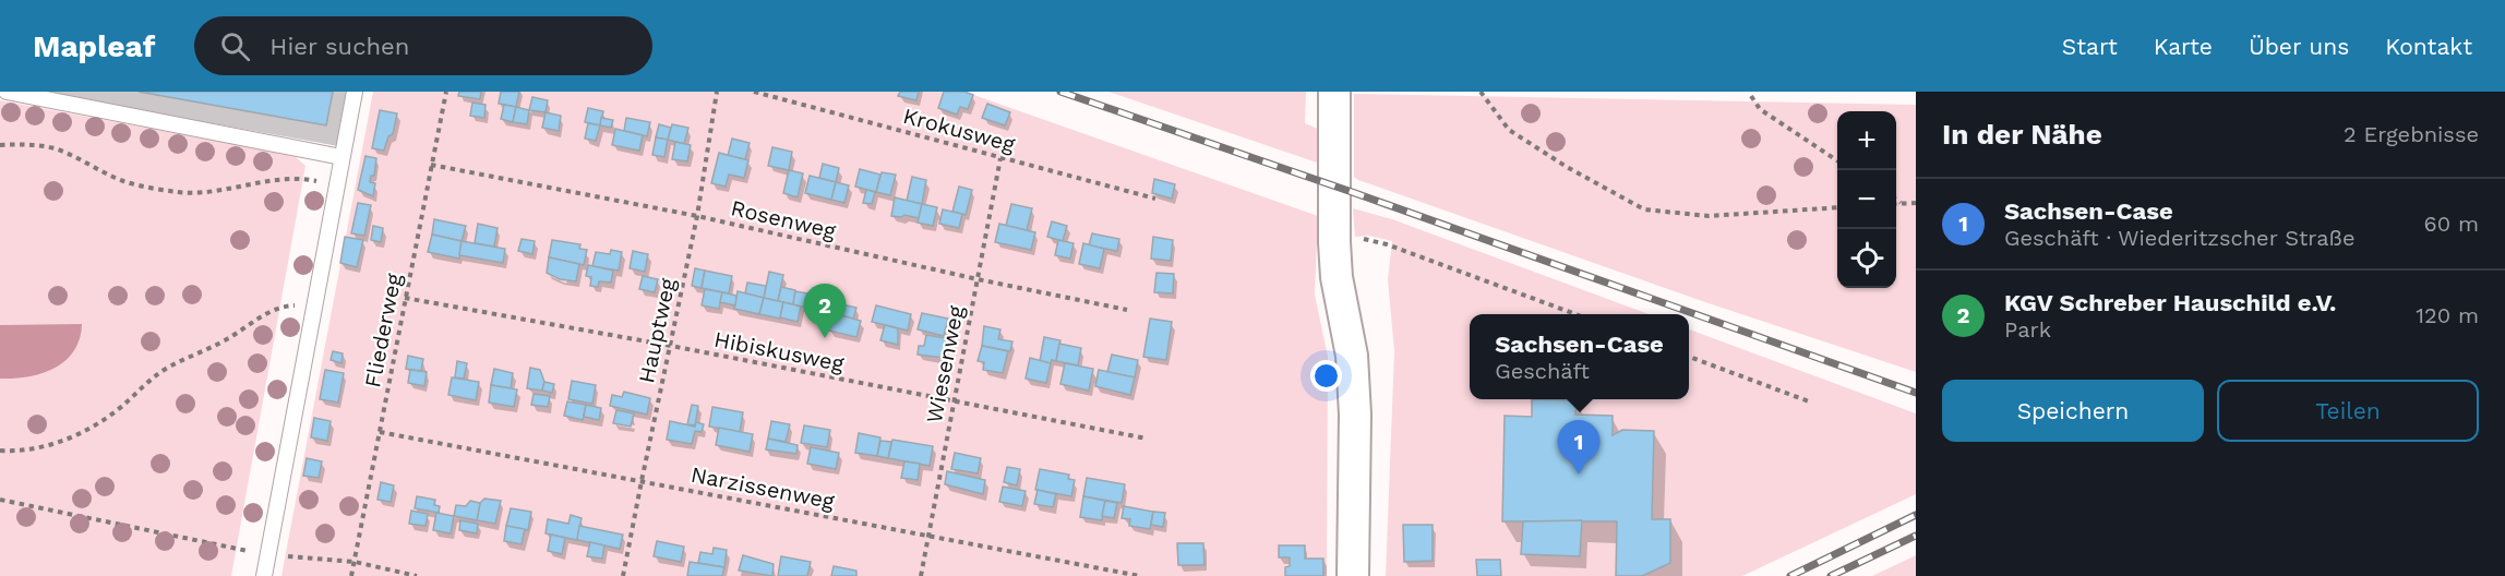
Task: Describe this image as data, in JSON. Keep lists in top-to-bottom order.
{
  "streets": {
    "path": [
      "Krokusweg",
      "Rosenweg",
      "Fliederweg",
      "Hauptweg",
      "Hibiskusweg",
      "Wiesenweg",
      "Narzissenweg"
    ]
  },
  "crossings": [
    ["Krokusweg", "Wiesenweg"],
    ["Rosenweg", "Fliederweg"],
    ["Rosenweg", "Hauptweg"],
    ["Rosenweg", "Wiesenweg"],
    ["Fliederweg", "Hibiskusweg"],
    ["Fliederweg", "Narzissenweg"],
    ["Hauptweg", "Hibiskusweg"],
    ["Hauptweg", "Narzissenweg"],
    ["Hibiskusweg", "Wiesenweg"],
    ["Wiesenweg", "Narzissenweg"]
  ],
  "page": {
    "header": "Mapleaf",
    "search": "Hier suchen",
    "nav": [
      "Start",
      "Karte",
      "Über uns",
      "Kontakt"
    ],
    "heading": ["In der Nähe", "2 Ergebnisse"],
    "map_buttons": ["+", "−"],
    "list": [
      {
        "mark": "1",
        "name": "Sachsen-Case",
        "note": "Geschäft · Wiederitzscher Straße",
        "value": "60 m"
      },
      {
        "mark": "2",
        "name": "KGV Schreber Hauschild e.V.",
        "note": "Park",
        "value": "120 m"
      }
    ],
    "pins": ["2", "1"],
    "popup": ["Sachsen-Case", "Geschäft"],
    "buttons": ["Speichern", "Teilen"]
  }
}
